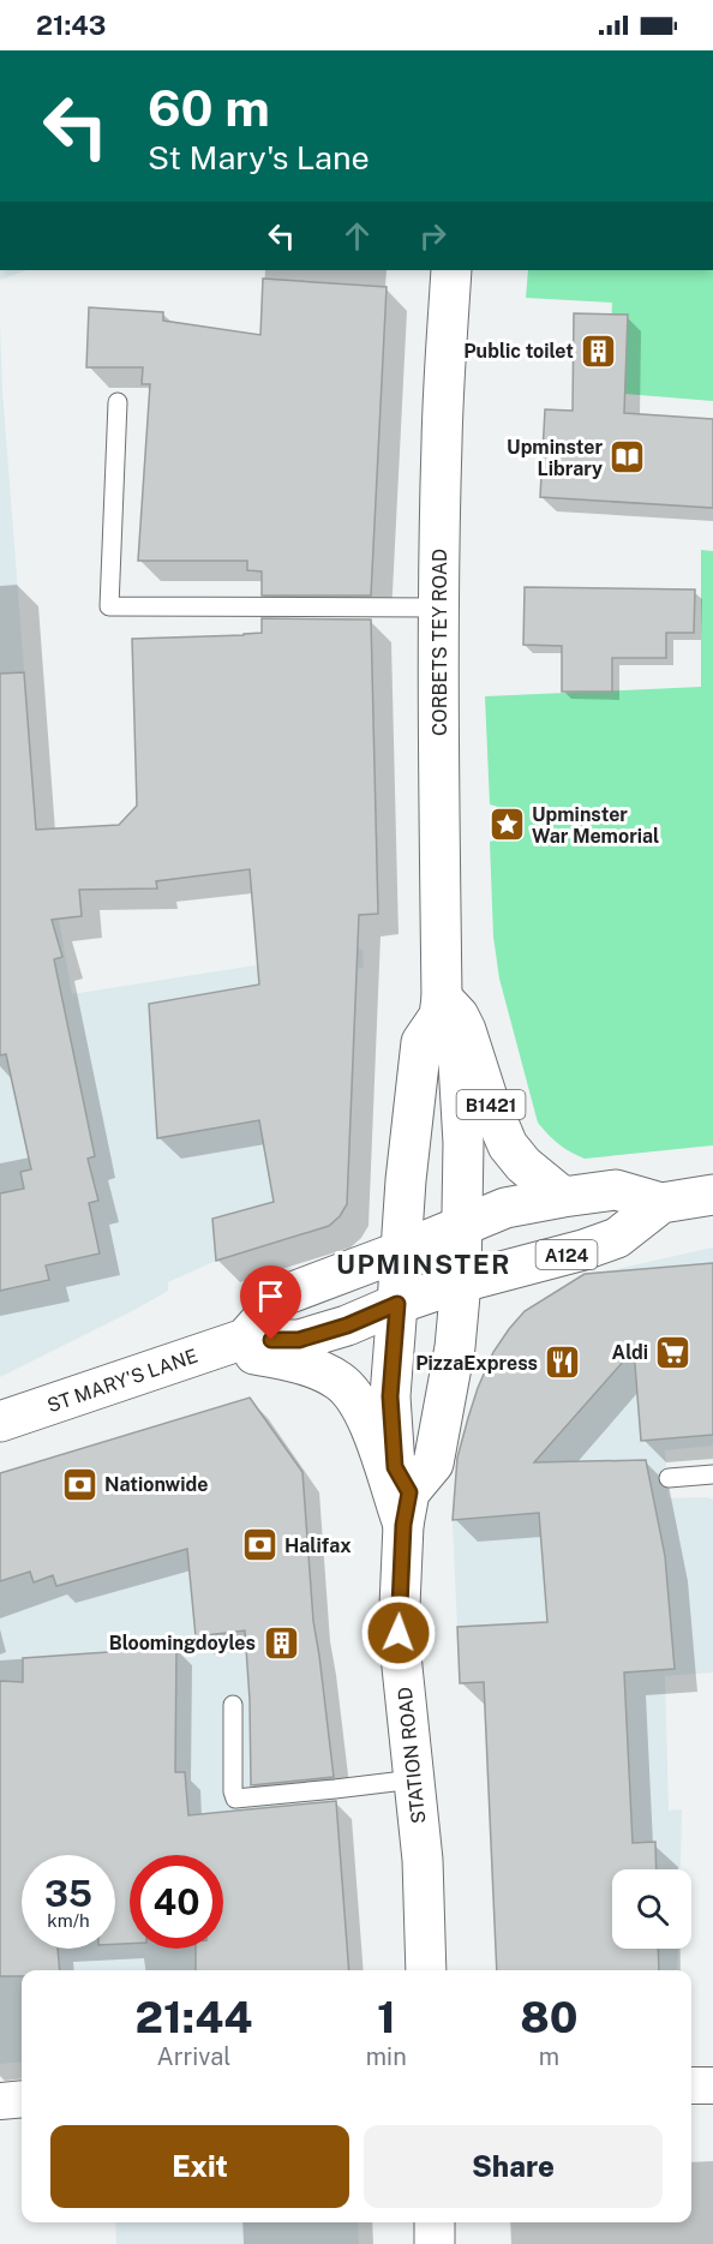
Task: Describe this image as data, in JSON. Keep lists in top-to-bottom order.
{
  "streets": {
    "main road": [
      "CORBETS TEY ROAD",
      "B1421",
      "A124",
      "ST MARY'S LANE",
      "STATION ROAD"
    ]
  },
  "crossings": [
    ["CORBETS TEY ROAD", "B1421"],
    ["B1421", "ST MARY'S LANE"],
    ["ST MARY'S LANE", "STATION ROAD"]
  ],
  "districts": ["UPMINSTER"],
  "places": {
    "building": ["Public toilet", "Bloomingdoyles"],
    "library": ["Upminster Library"],
    "place": ["Upminster War Memorial"],
    "supermarket": ["Aldi"],
    "restaurant": ["PizzaExpress"],
    "bank": ["Nationwide", "Halifax"]
  },
  "page": {
    "status": "21:43",
    "turn": ["60 m", "St Mary's Lane"],
    "speed": "35 km/h",
    "limit": "40",
    "eta": [
      "21:44",
      "Arrival",
      "1",
      "min",
      "80",
      "m"
    ],
    "buttons": ["Exit", "Share"]
  }
}
